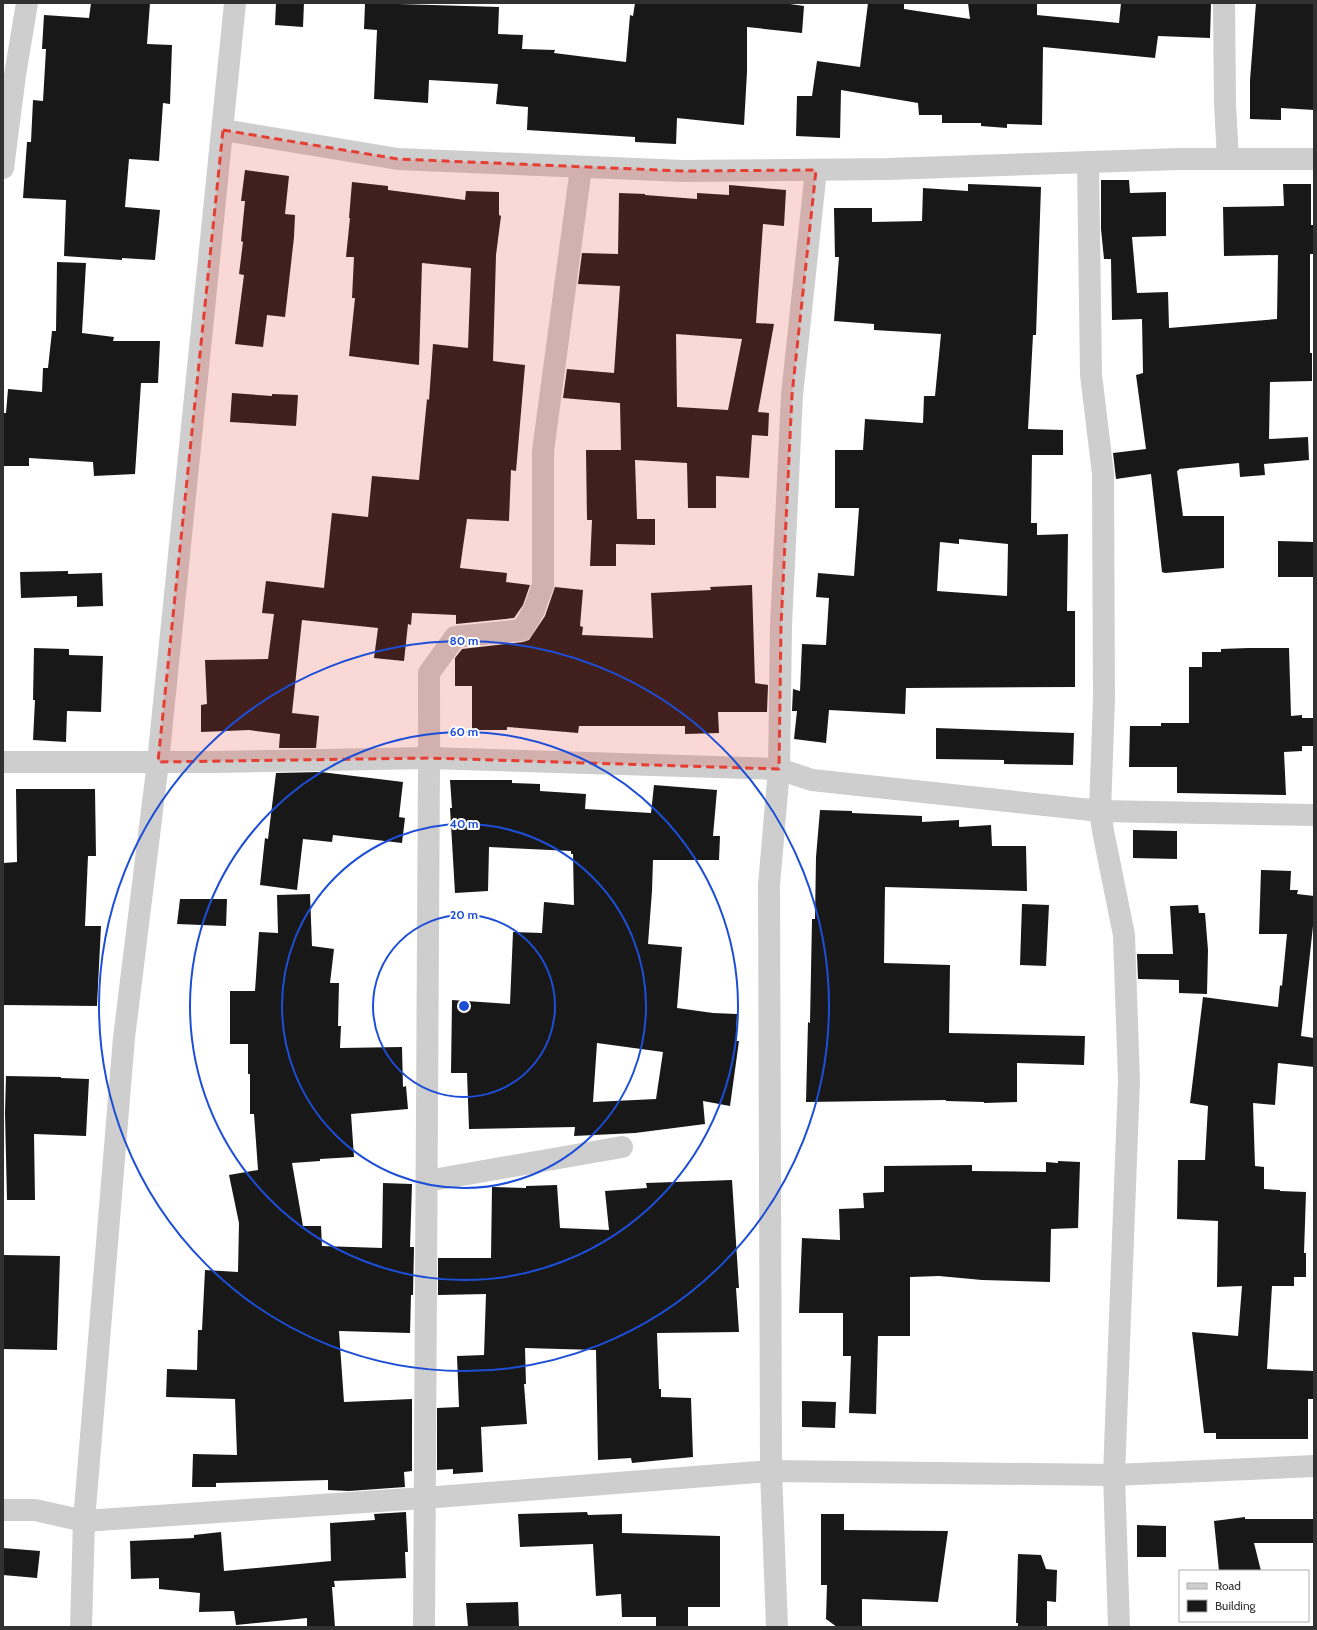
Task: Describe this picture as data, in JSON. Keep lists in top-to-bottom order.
{
  "legend": ["Road", "Building"],
  "rings": [
    "80 m",
    "60 m",
    "40 m",
    "20 m"
  ]
}
